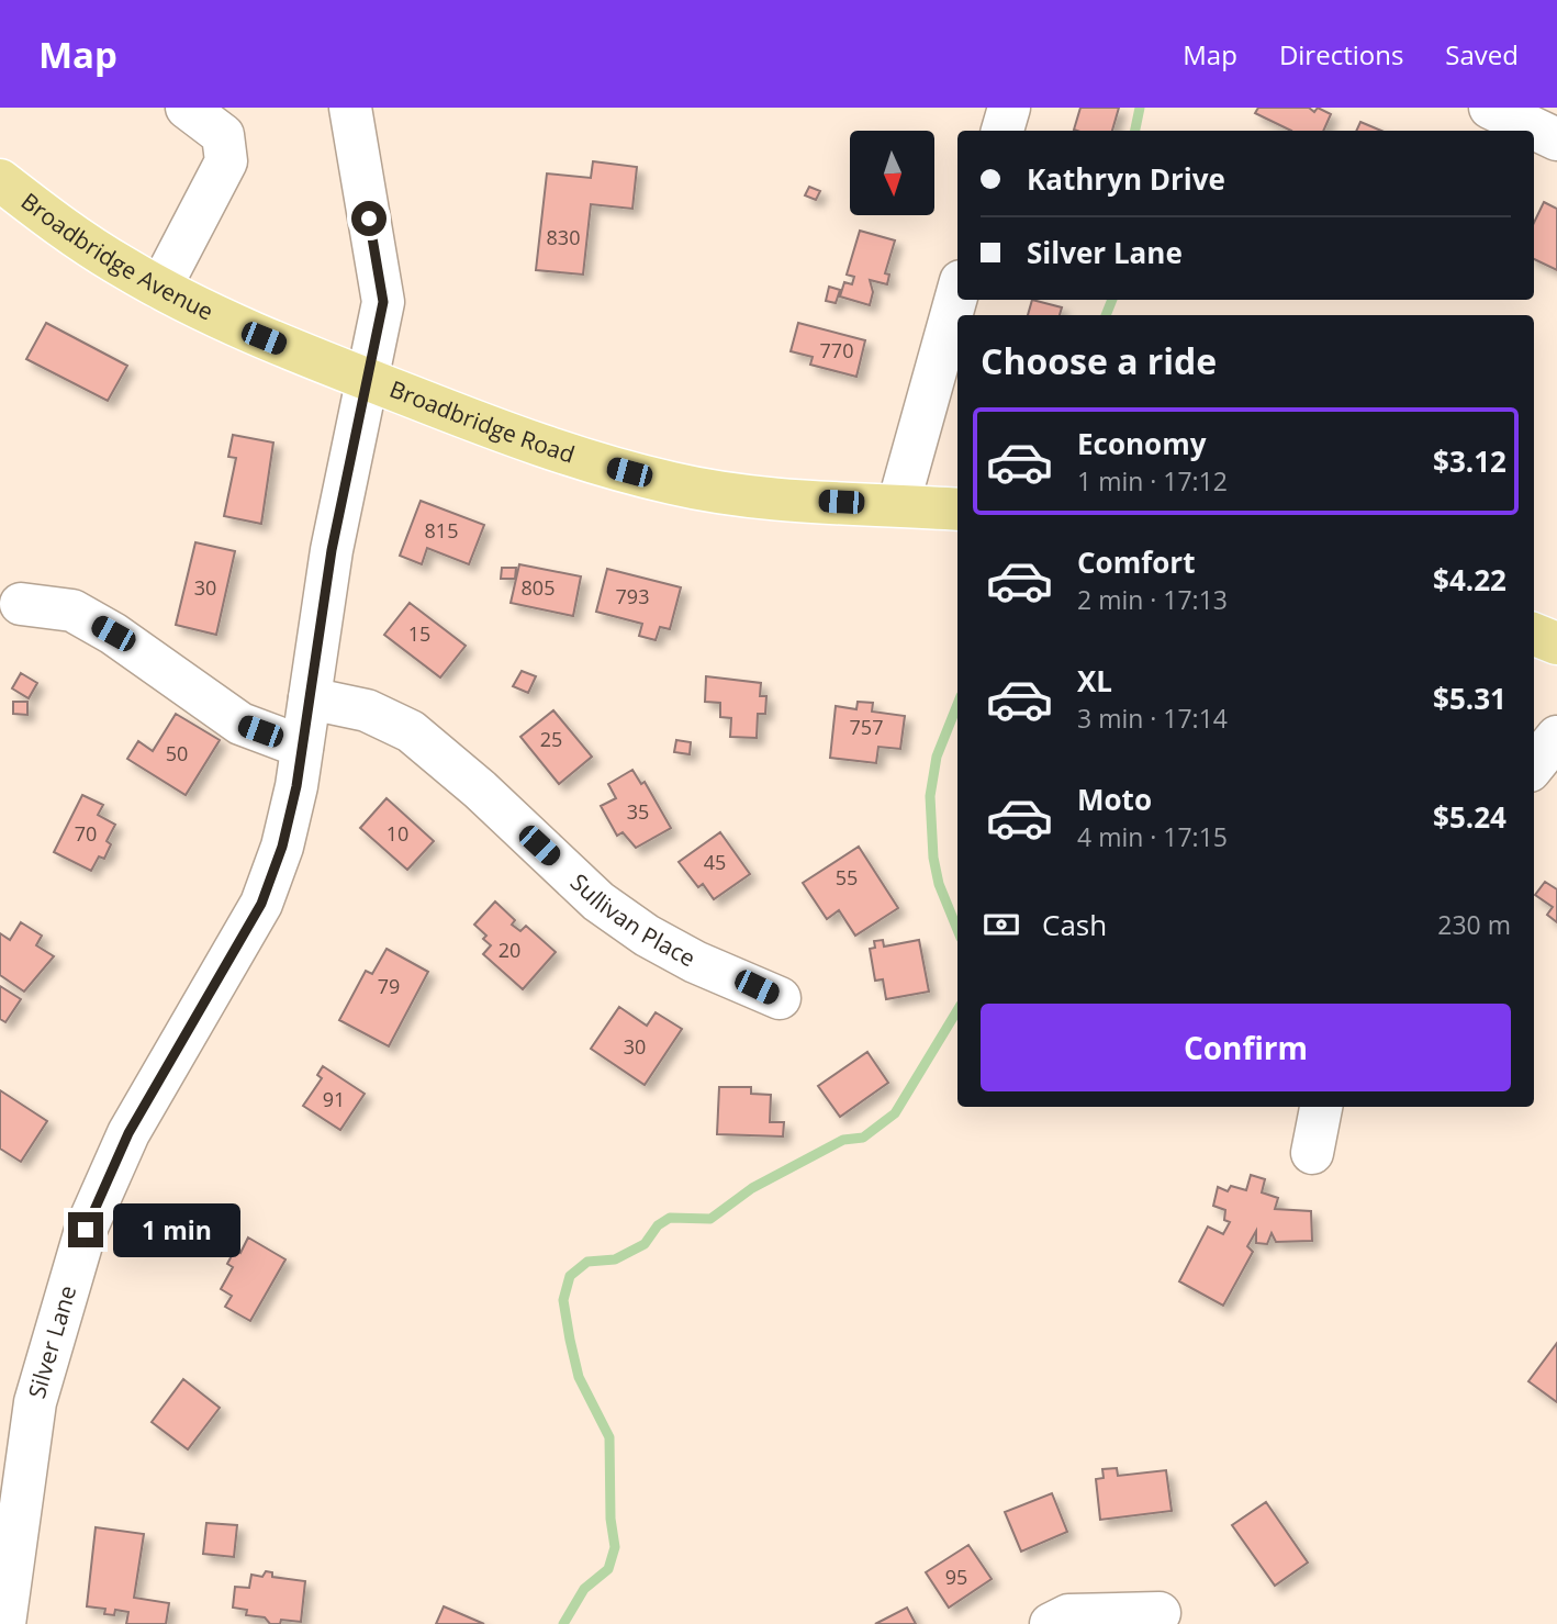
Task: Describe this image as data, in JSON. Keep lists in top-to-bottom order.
{
  "streets": {
    "main road": ["Broadbridge Avenue", "Broadbridge Road"],
    "street": ["Sullivan Place", "Silver Lane"]
  },
  "crossings": [
    ["Broadbridge Avenue", "Broadbridge Road"],
    ["Broadbridge Avenue", "Silver Lane"],
    ["Broadbridge Road", "Silver Lane"],
    ["Sullivan Place", "Silver Lane"]
  ],
  "house_numbers": [
    "830",
    "770",
    "815",
    "30",
    "805",
    "793",
    "15",
    "757",
    "25",
    "50",
    "35",
    "70",
    "10",
    "45",
    "55",
    "20",
    "79",
    "30",
    "91",
    "95"
  ],
  "north": "bottom",
  "page": {
    "header": "Map",
    "nav": ["Map", "Directions", "Saved"],
    "banner": ["Kathryn Drive", "Silver Lane"],
    "heading": "Choose a ride",
    "list": [
      {
        "name": "Economy",
        "note": "1 min · 17:12",
        "value": "$3.12"
      },
      {
        "name": "Comfort",
        "note": "2 min · 17:13",
        "value": "$4.22"
      },
      {
        "name": "XL",
        "note": "3 min · 17:14",
        "value": "$5.31"
      },
      {
        "name": "Moto",
        "note": "4 min · 17:15",
        "value": "$5.24"
      }
    ],
    "pay": ["Cash", "230 m"],
    "buttons": "Confirm",
    "bubble": "1 min"
  }
}
